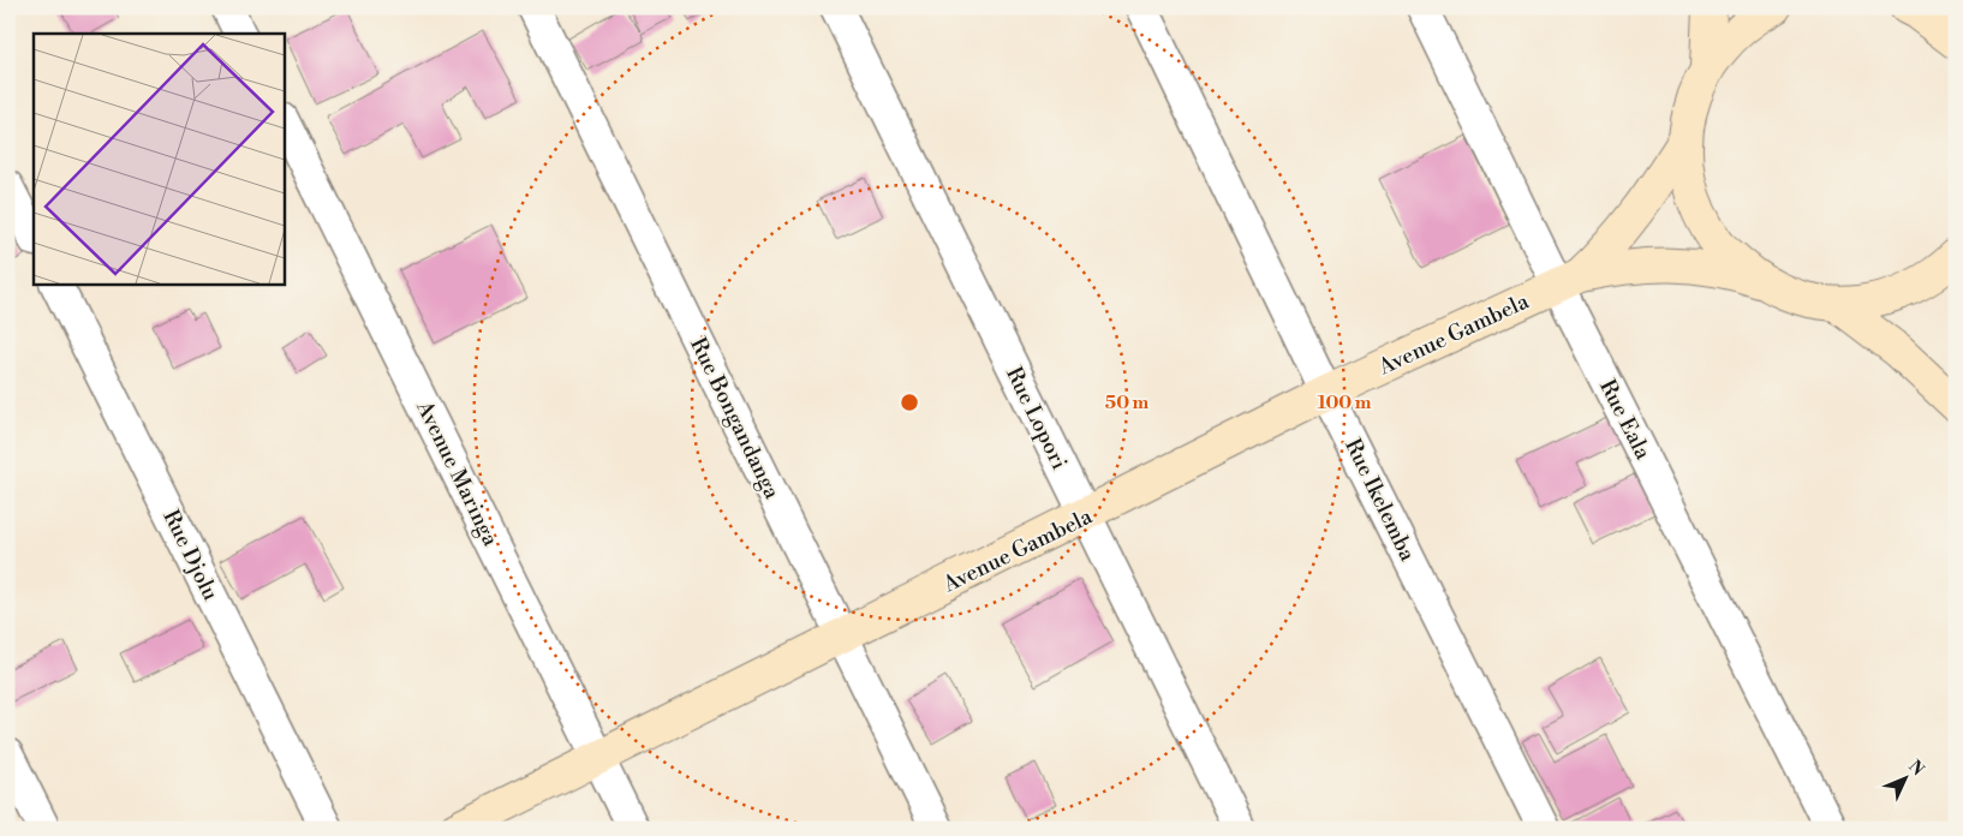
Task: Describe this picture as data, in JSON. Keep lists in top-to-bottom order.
{
  "streets": {
    "street": [
      "Avenue Gambela",
      "Rue Bongandanga",
      "Rue Lopori",
      "Rue Eala",
      "Avenue Maringa",
      "Rue Ikelemba",
      "Rue Djolu"
    ]
  },
  "crossings": [
    ["Avenue Gambela", "Rue Bongandanga"],
    ["Avenue Gambela", "Rue Lopori"],
    ["Avenue Gambela", "Rue Eala"],
    ["Avenue Gambela", "Avenue Maringa"],
    ["Avenue Gambela", "Rue Ikelemba"]
  ],
  "north": "top right",
  "rings": ["50 m", "100 m"]
}
